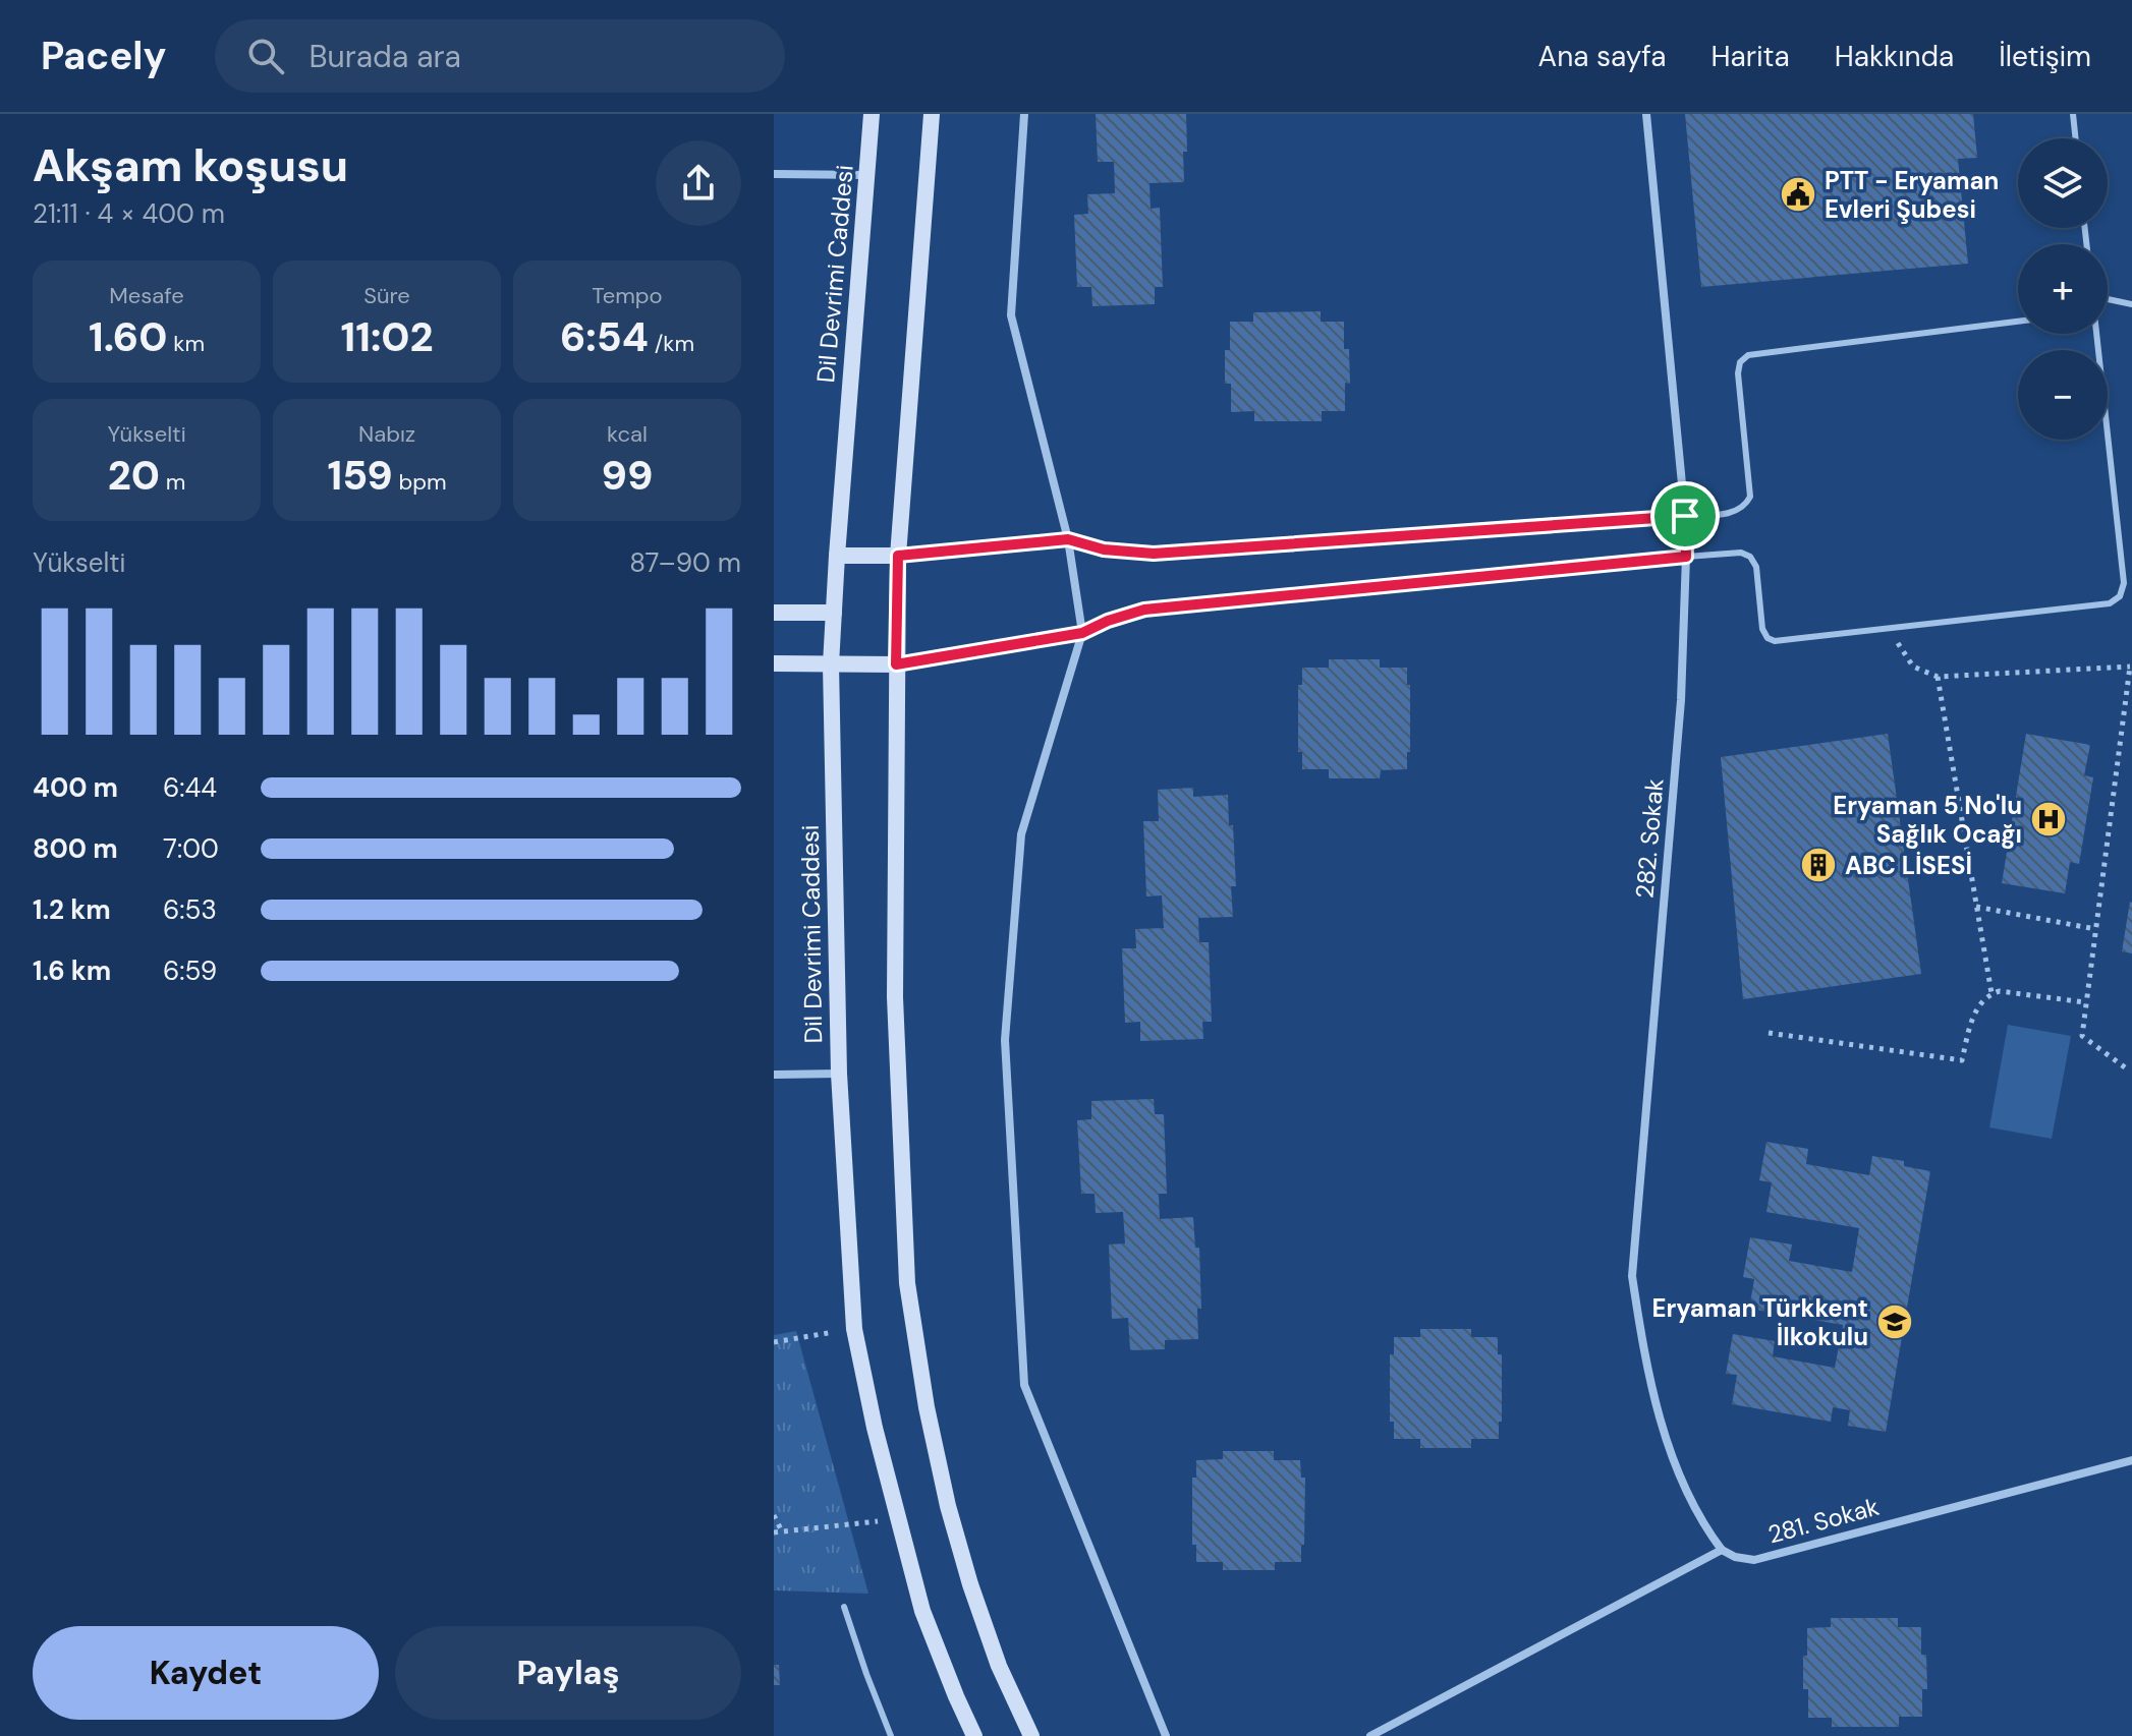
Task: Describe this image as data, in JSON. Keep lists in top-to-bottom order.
{
  "streets": {
    "main road": ["Dil Devrimi Caddesi"],
    "street": ["282. Sokak", "281. Sokak"]
  },
  "crossings": [
    ["282. Sokak", "281. Sokak"]
  ],
  "places": {
    "public building": ["PTT - Eryaman Evleri Şubesi"],
    "hospital": ["Eryaman 5 No'lu Sağlık Ocağı"],
    "building": ["ABC LİSESİ"],
    "school or university": ["Eryaman Türkkent İlkokulu"]
  },
  "page": {
    "header": "Pacely",
    "search": "Burada ara",
    "nav": [
      "Ana sayfa",
      "Harita",
      "Hakkında",
      "İletişim"
    ],
    "heading": ["Akşam koşusu", "21:11 · 4 × 400 m"],
    "map_buttons": ["+", "−"],
    "stats": [
      ["Mesafe", "1.60 km"],
      ["Süre", "11:02"],
      ["Tempo", "6:54 /km"],
      ["Yükselti", "20 m"],
      ["Nabız", "159 bpm"],
      ["kcal", "99"]
    ],
    "chart": ["Yükselti", "87–90 m"],
    "list": [
      {
        "name": "400 m",
        "note": "6:44"
      },
      {
        "name": "800 m",
        "note": "7:00"
      },
      {
        "name": "1.2 km",
        "note": "6:53"
      },
      {
        "name": "1.6 km",
        "note": "6:59"
      }
    ],
    "buttons": ["Kaydet", "Paylaş"]
  }
}
